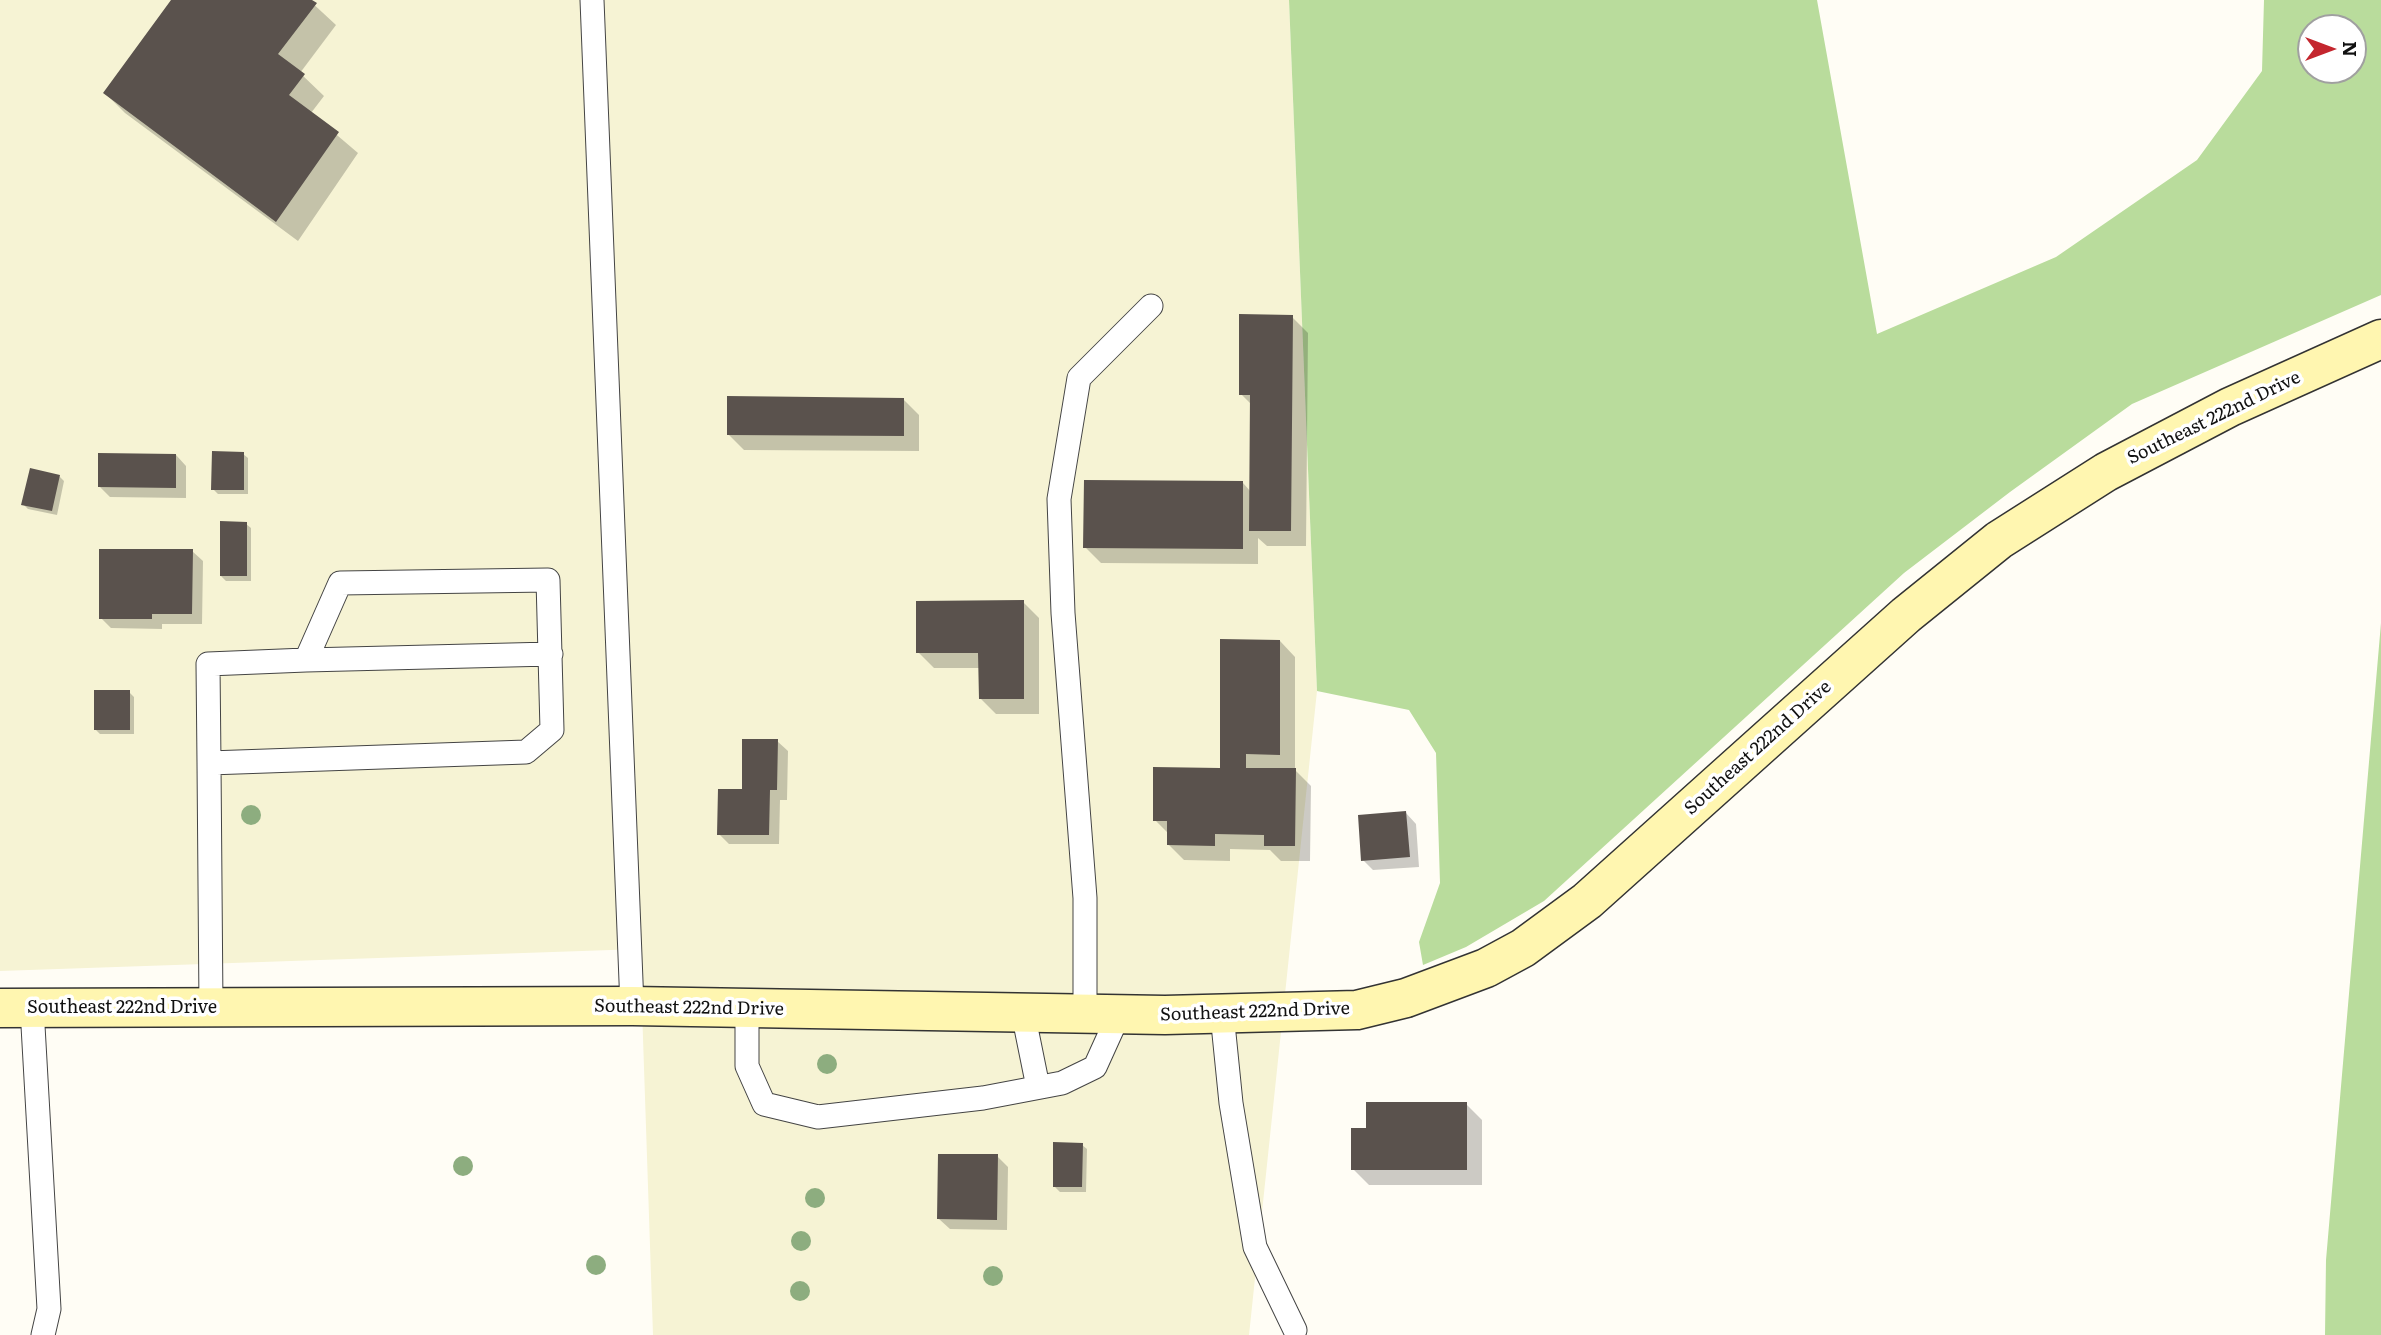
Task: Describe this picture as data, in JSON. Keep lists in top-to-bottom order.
{
  "streets": {
    "main road": ["Southeast 222nd Drive"]
  },
  "north": "right"
}
